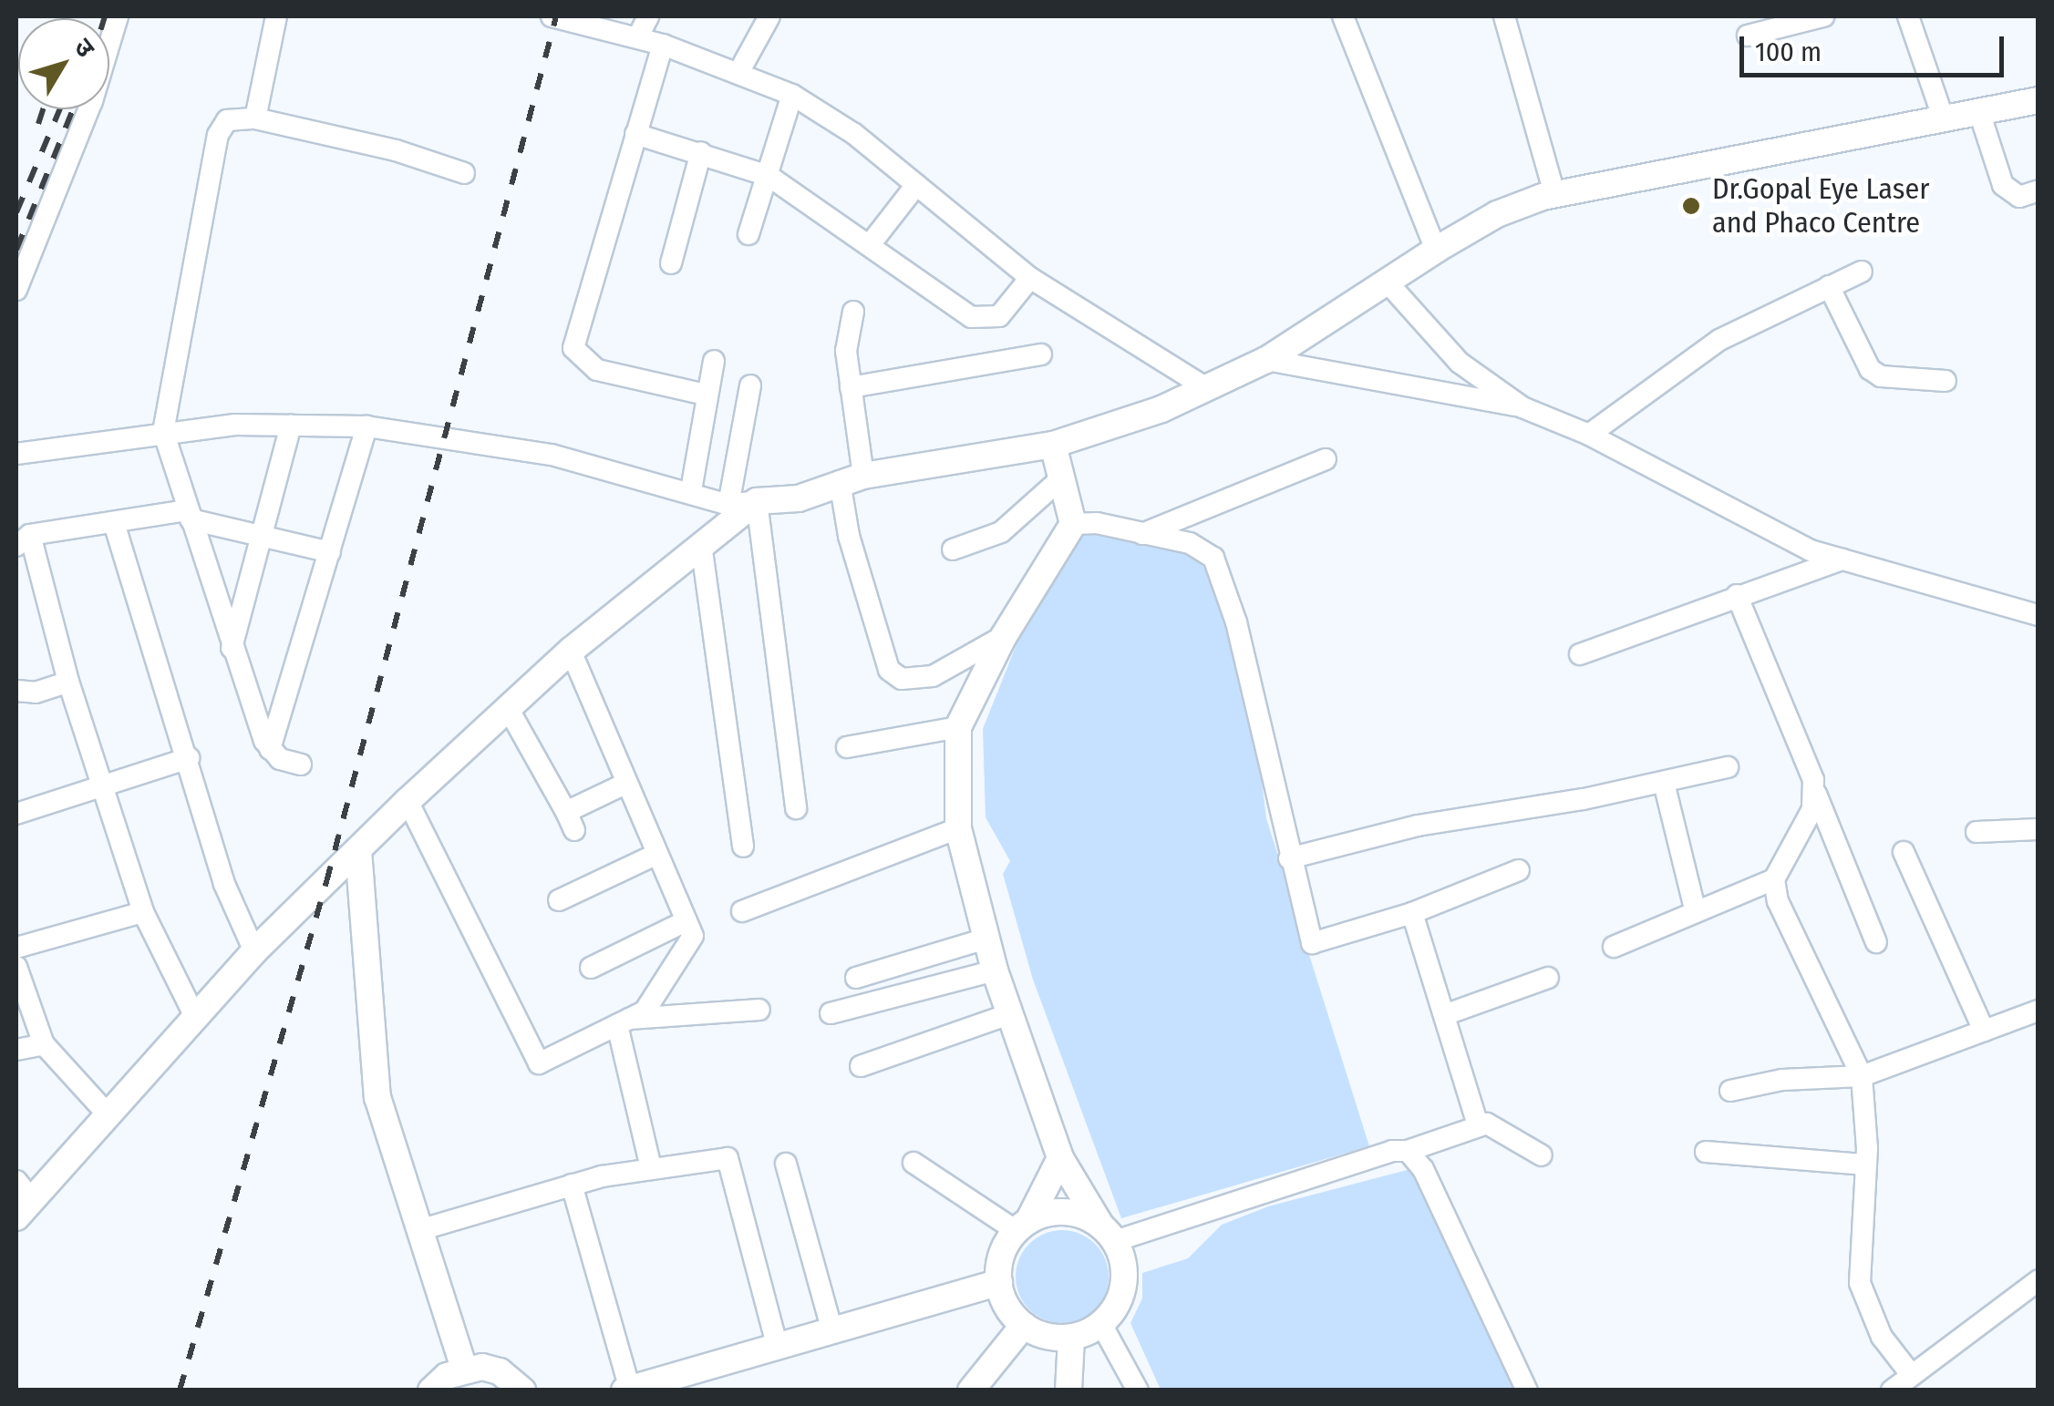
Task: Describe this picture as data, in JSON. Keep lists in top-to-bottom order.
{
  "places": ["Dr.Gopal Eye Laser and Phaco Centre"],
  "scale_bar": "100 m",
  "north": "top right"
}
